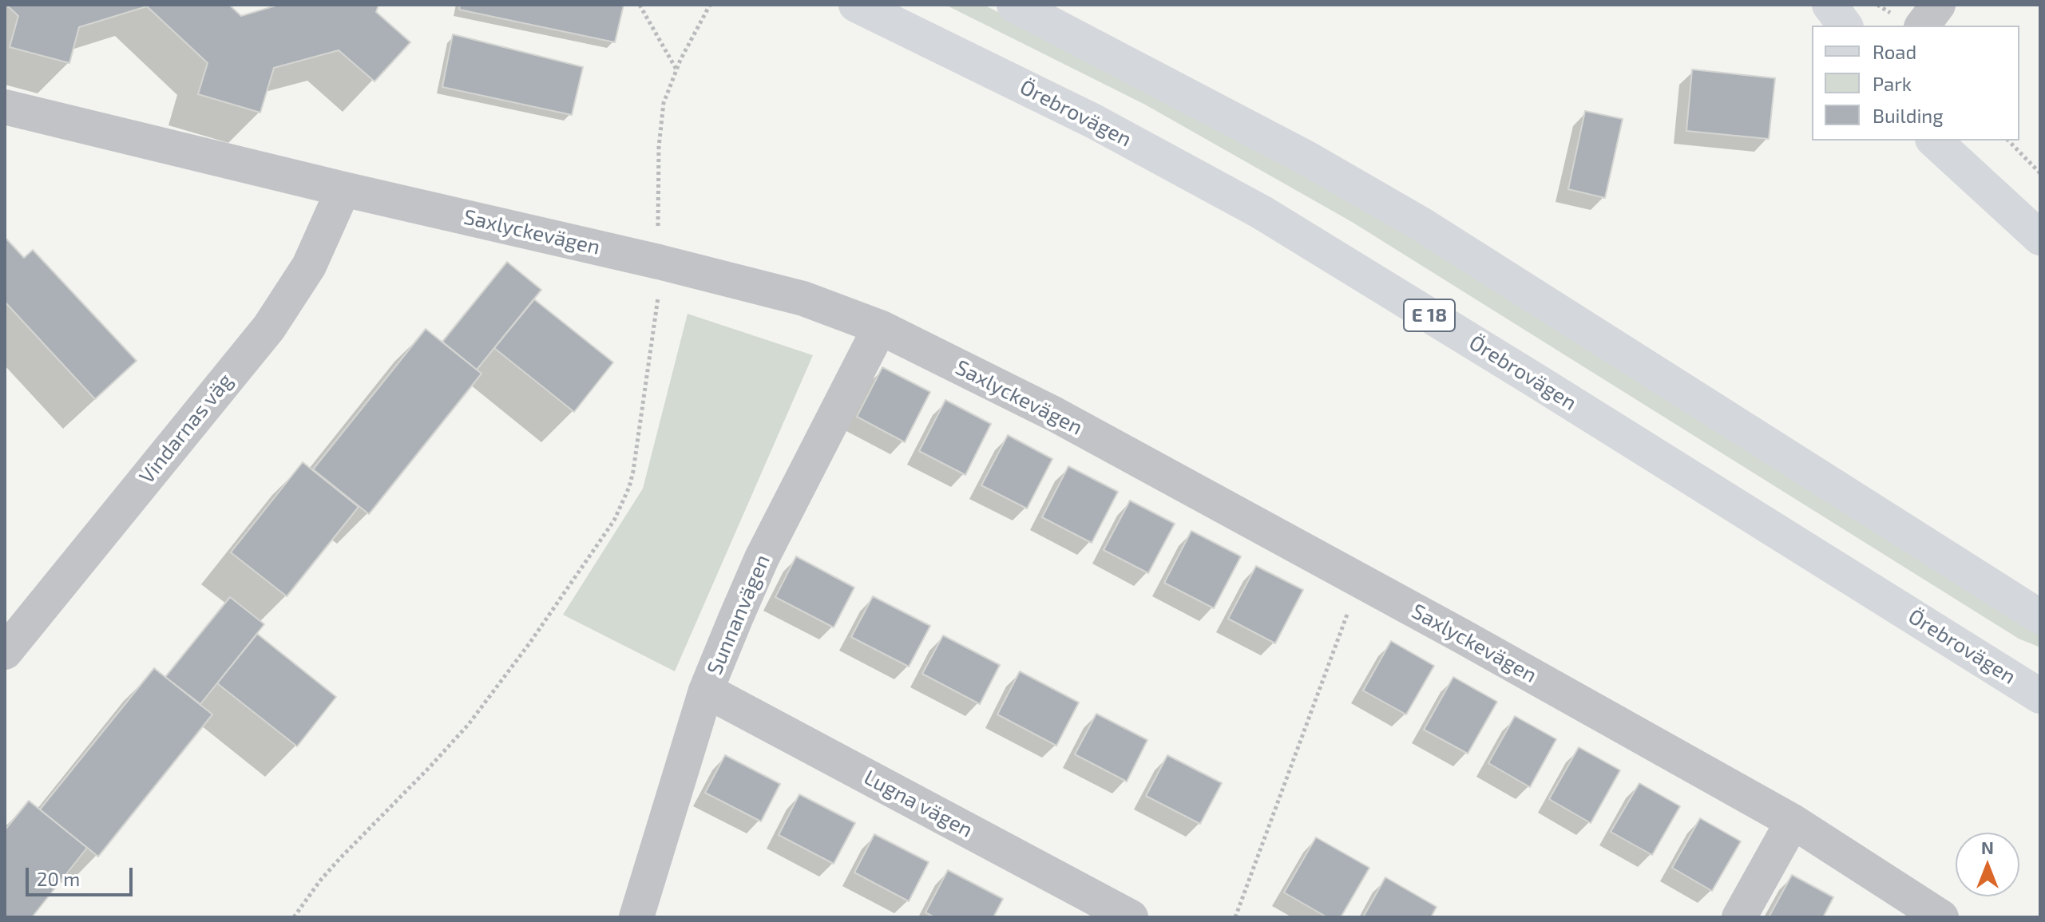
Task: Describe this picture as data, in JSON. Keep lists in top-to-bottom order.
{
  "streets": {
    "main road": ["Örebrovägen", "E 18"],
    "street": [
      "Saxlyckevägen",
      "Vindarnas väg",
      "Sunnanvägen",
      "Lugna vägen"
    ]
  },
  "crossings": [
    ["Saxlyckevägen", "Vindarnas väg"],
    ["Saxlyckevägen", "Sunnanvägen"],
    ["Sunnanvägen", "Lugna vägen"]
  ],
  "legend": ["Road", "Park", "Building"],
  "scale_bar": "20 m",
  "north": "top"
}
